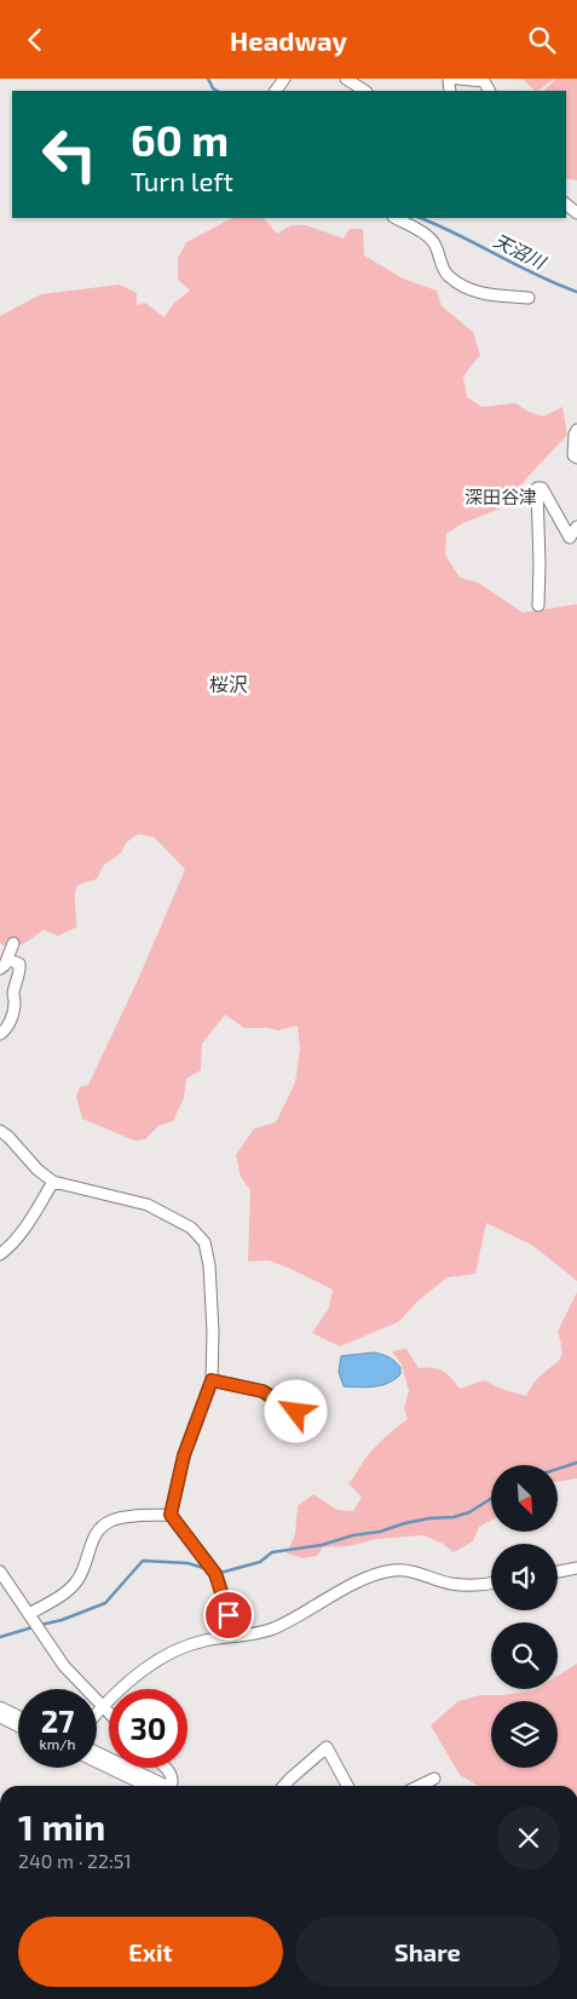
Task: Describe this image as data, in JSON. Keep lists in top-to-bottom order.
{
  "districts": ["深田谷津", "桜沢"],
  "water": ["天沼川"],
  "north": "bottom right",
  "page": {
    "header": "Headway",
    "turn": ["60 m", "Turn left"],
    "speed": "27 km/h",
    "limit": "30",
    "heading": ["1 min", "240 m · 22:51"],
    "buttons": ["Exit", "Share"]
  }
}
